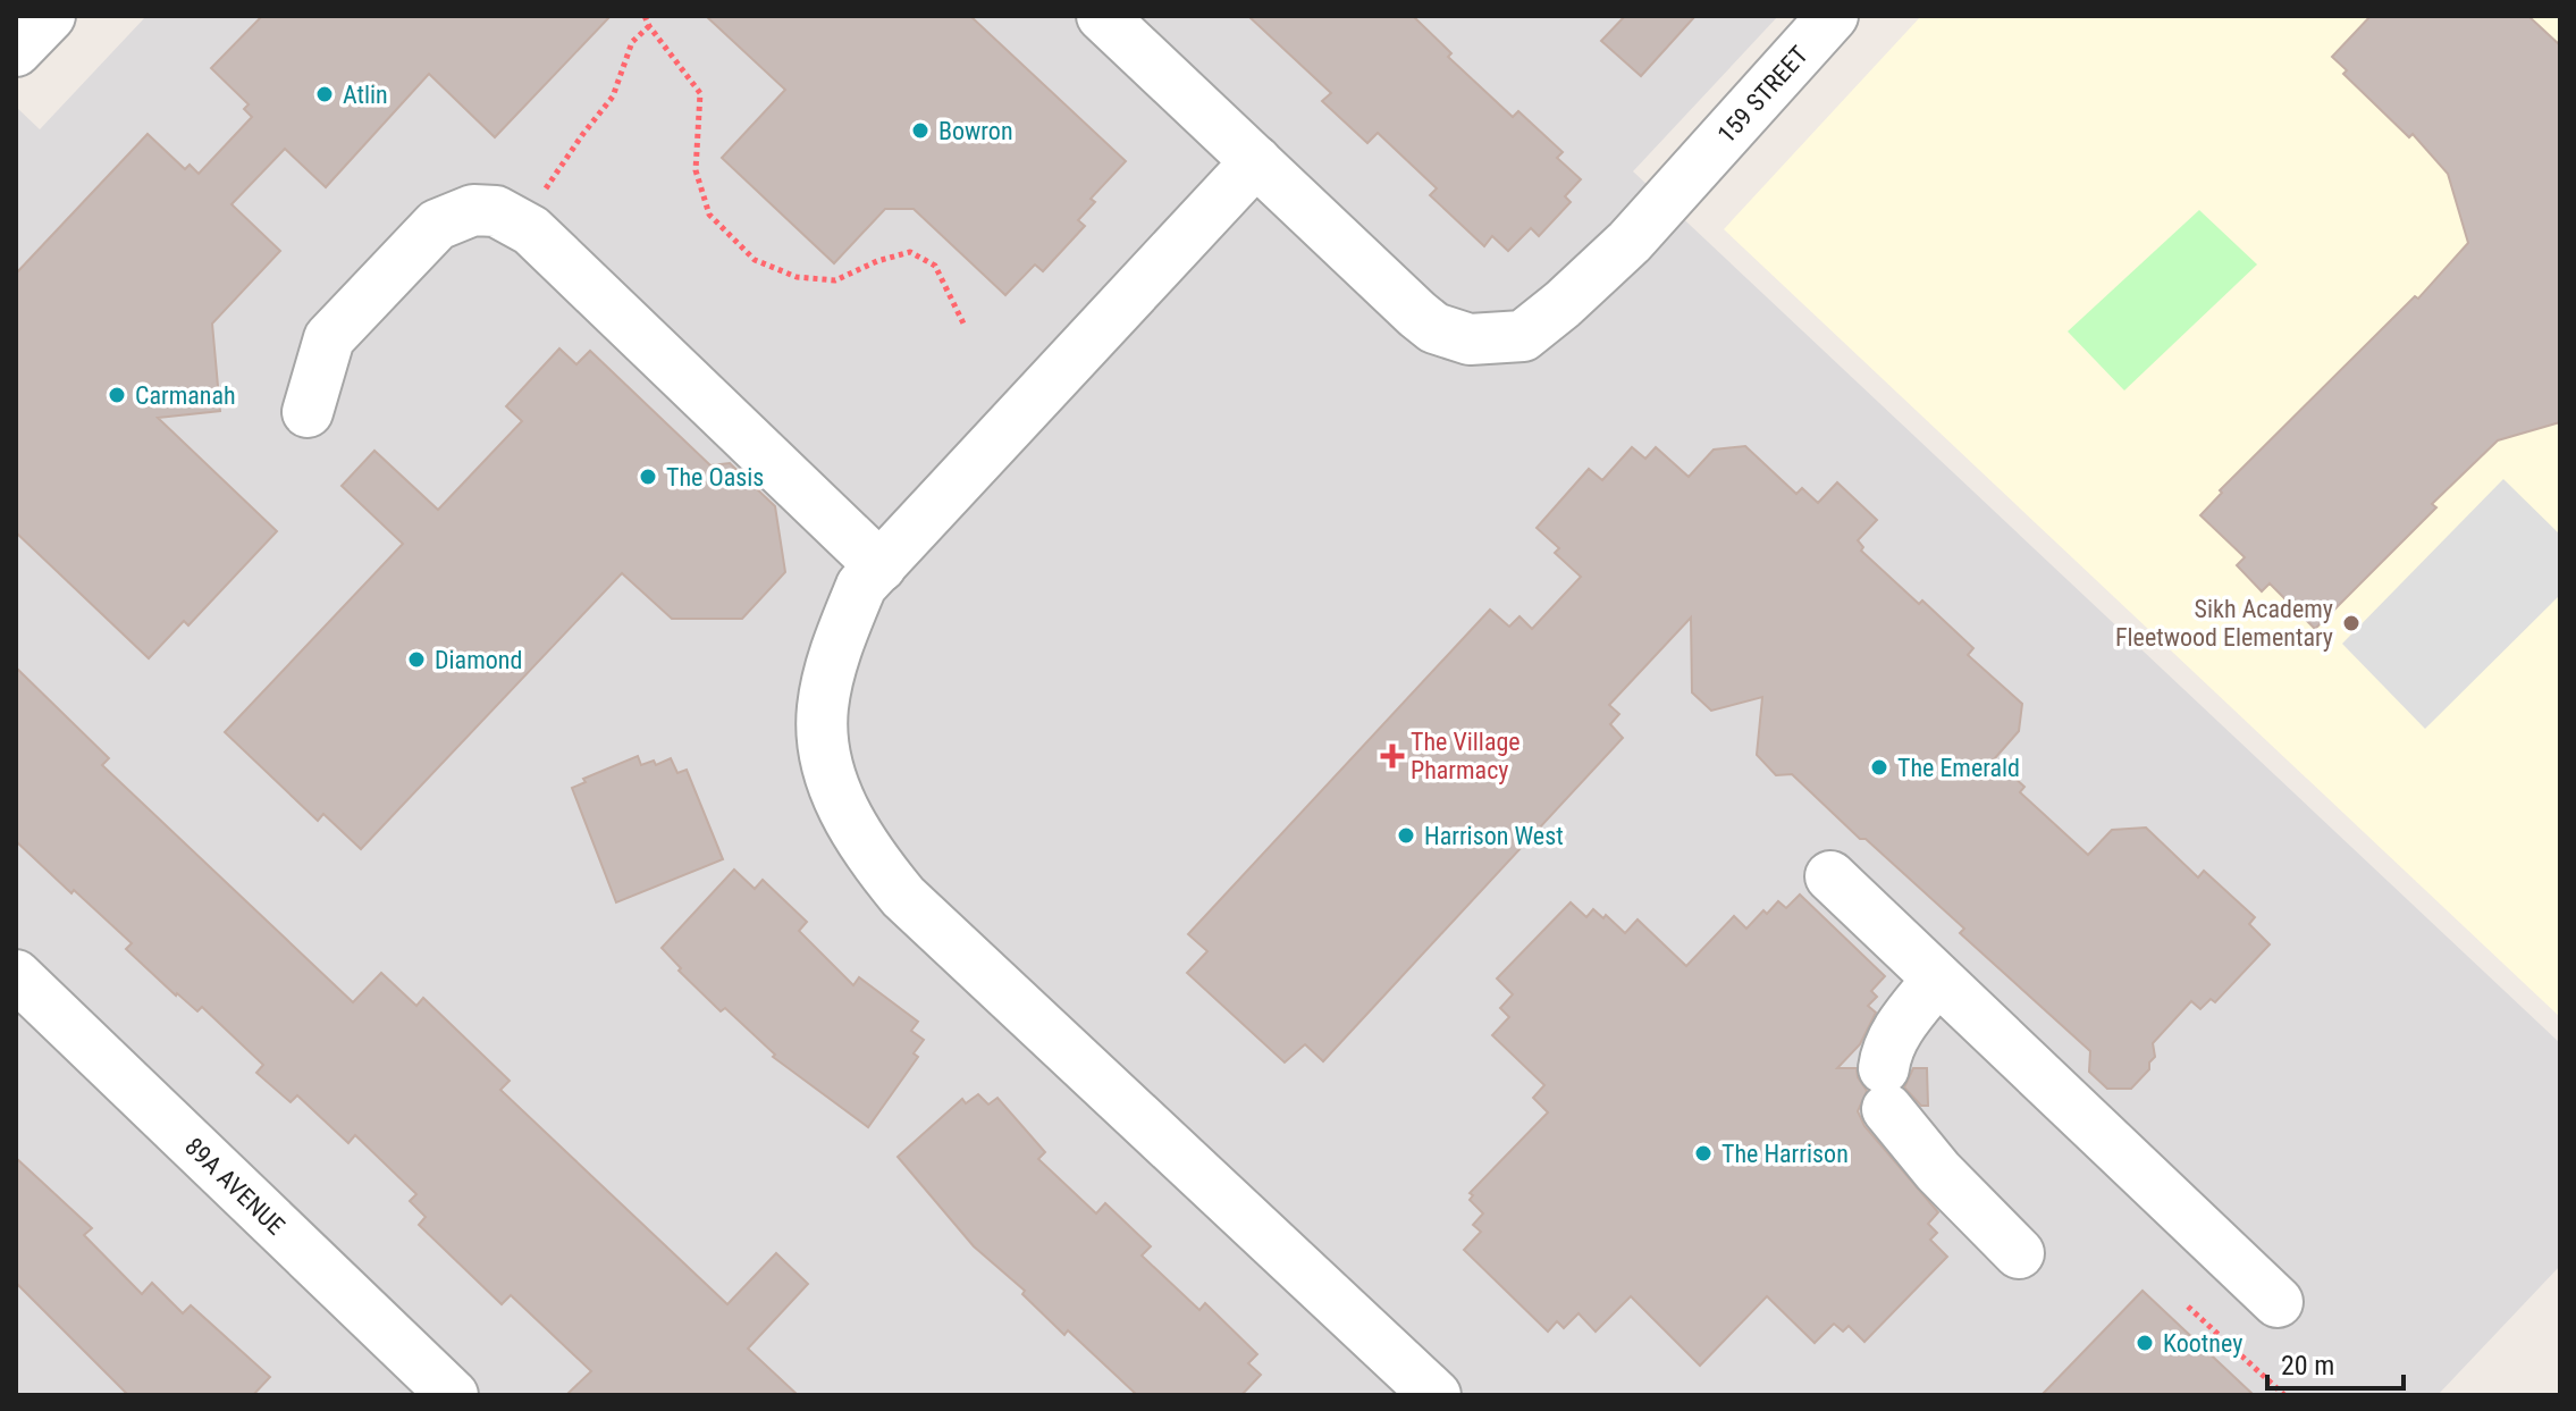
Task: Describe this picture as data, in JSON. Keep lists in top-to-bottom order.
{
  "streets": {
    "street": ["159 STREET", "89A AVENUE"]
  },
  "places": {
    "other": [
      "Atlin",
      "Bowron",
      "Carmanah",
      "The Oasis",
      "Sikh Academy Fleetwood Elementary",
      "Diamond",
      "The Emerald",
      "Harrison West",
      "The Harrison",
      "Kootney"
    ],
    "health": ["The Village Pharmacy"]
  },
  "scale_bar": "20 m"
}
